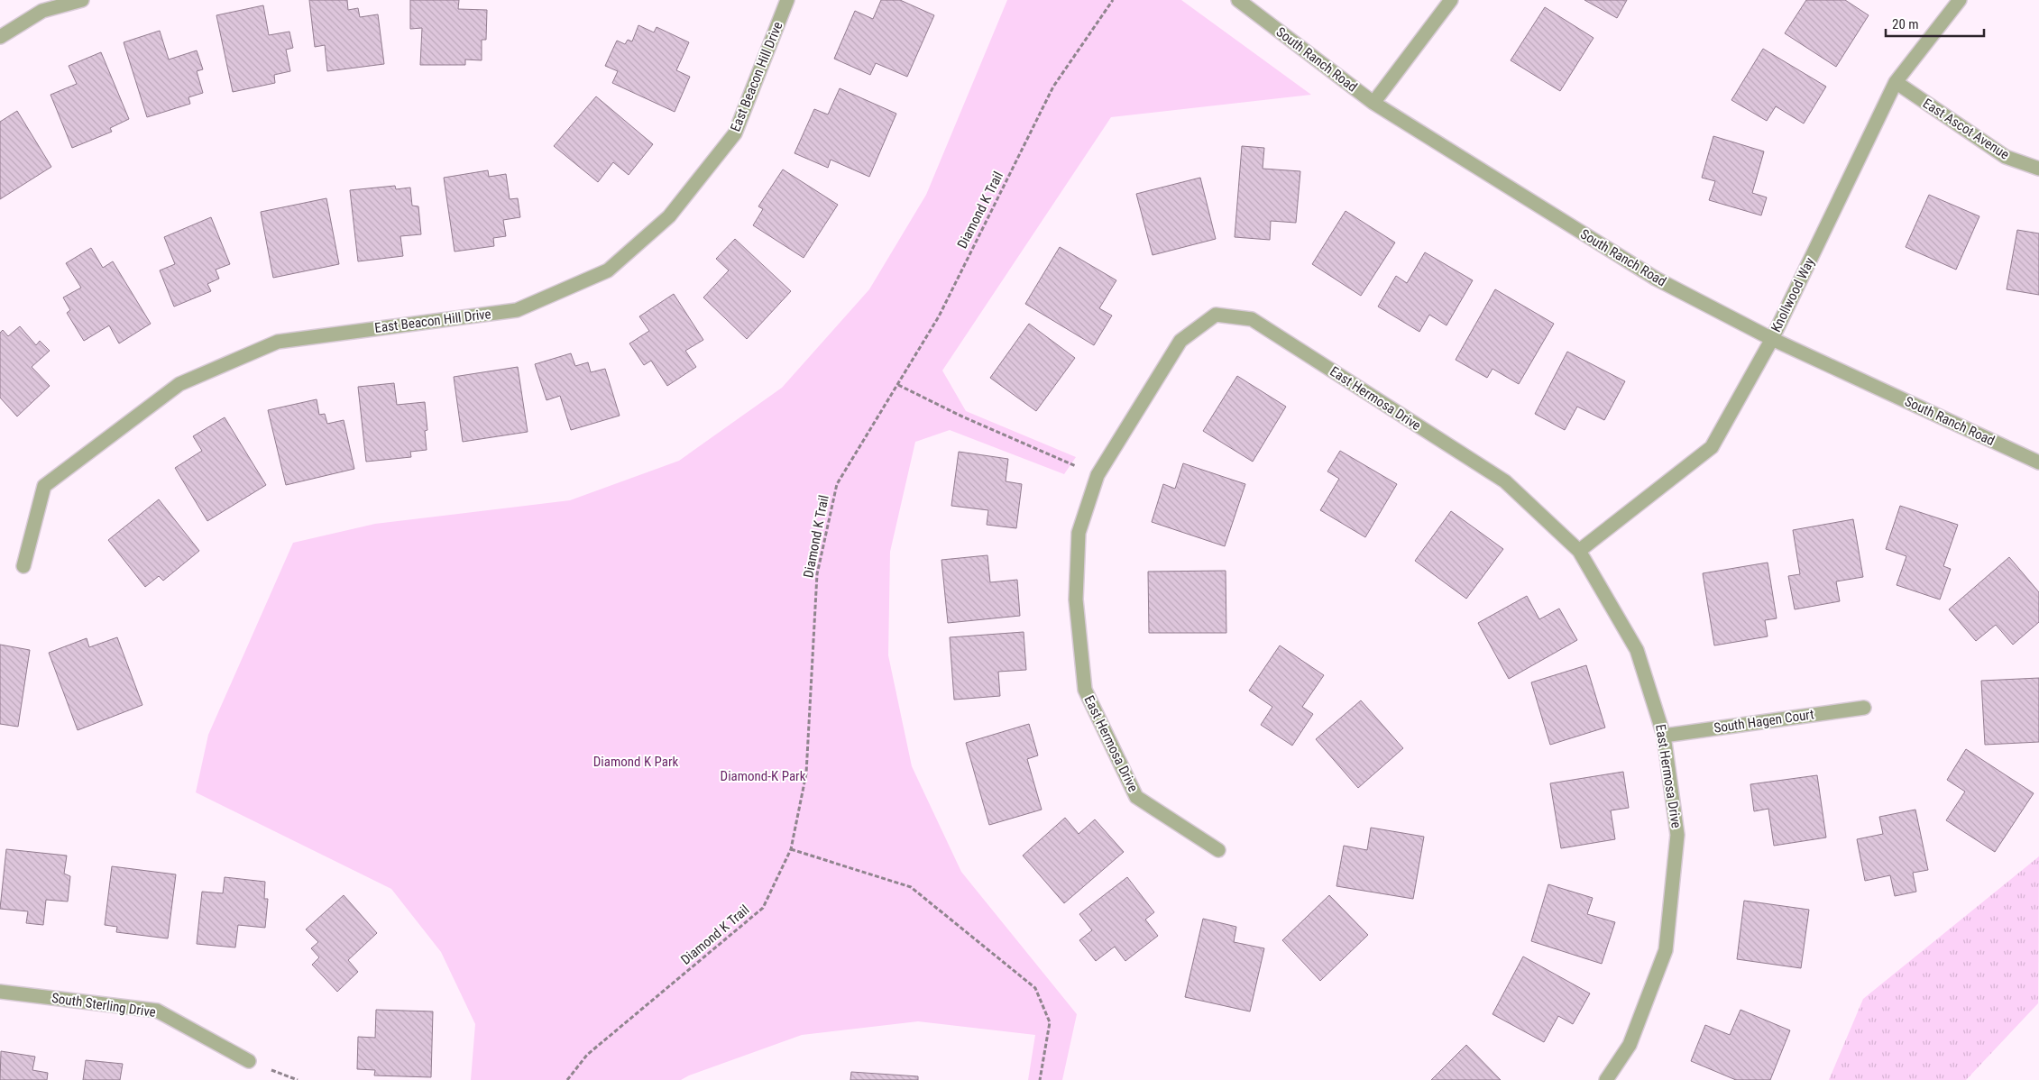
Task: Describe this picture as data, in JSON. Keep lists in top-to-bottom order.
{
  "streets": {
    "street": [
      "South Ranch Road",
      "East Beacon Hill Drive",
      "East Ascot Avenue",
      "Knollwood Way",
      "East Hermosa Drive",
      "South Hagen Court",
      "South Sterling Drive"
    ],
    "path": ["Diamond K Trail"]
  },
  "crossings": [
    ["South Ranch Road", "Knollwood Way"],
    ["East Ascot Avenue", "Knollwood Way"],
    ["Knollwood Way", "East Hermosa Drive"],
    ["East Hermosa Drive", "South Hagen Court"]
  ],
  "parks": ["Diamond K Park", "Diamond-K Park"],
  "scale_bar": "20 m"
}
